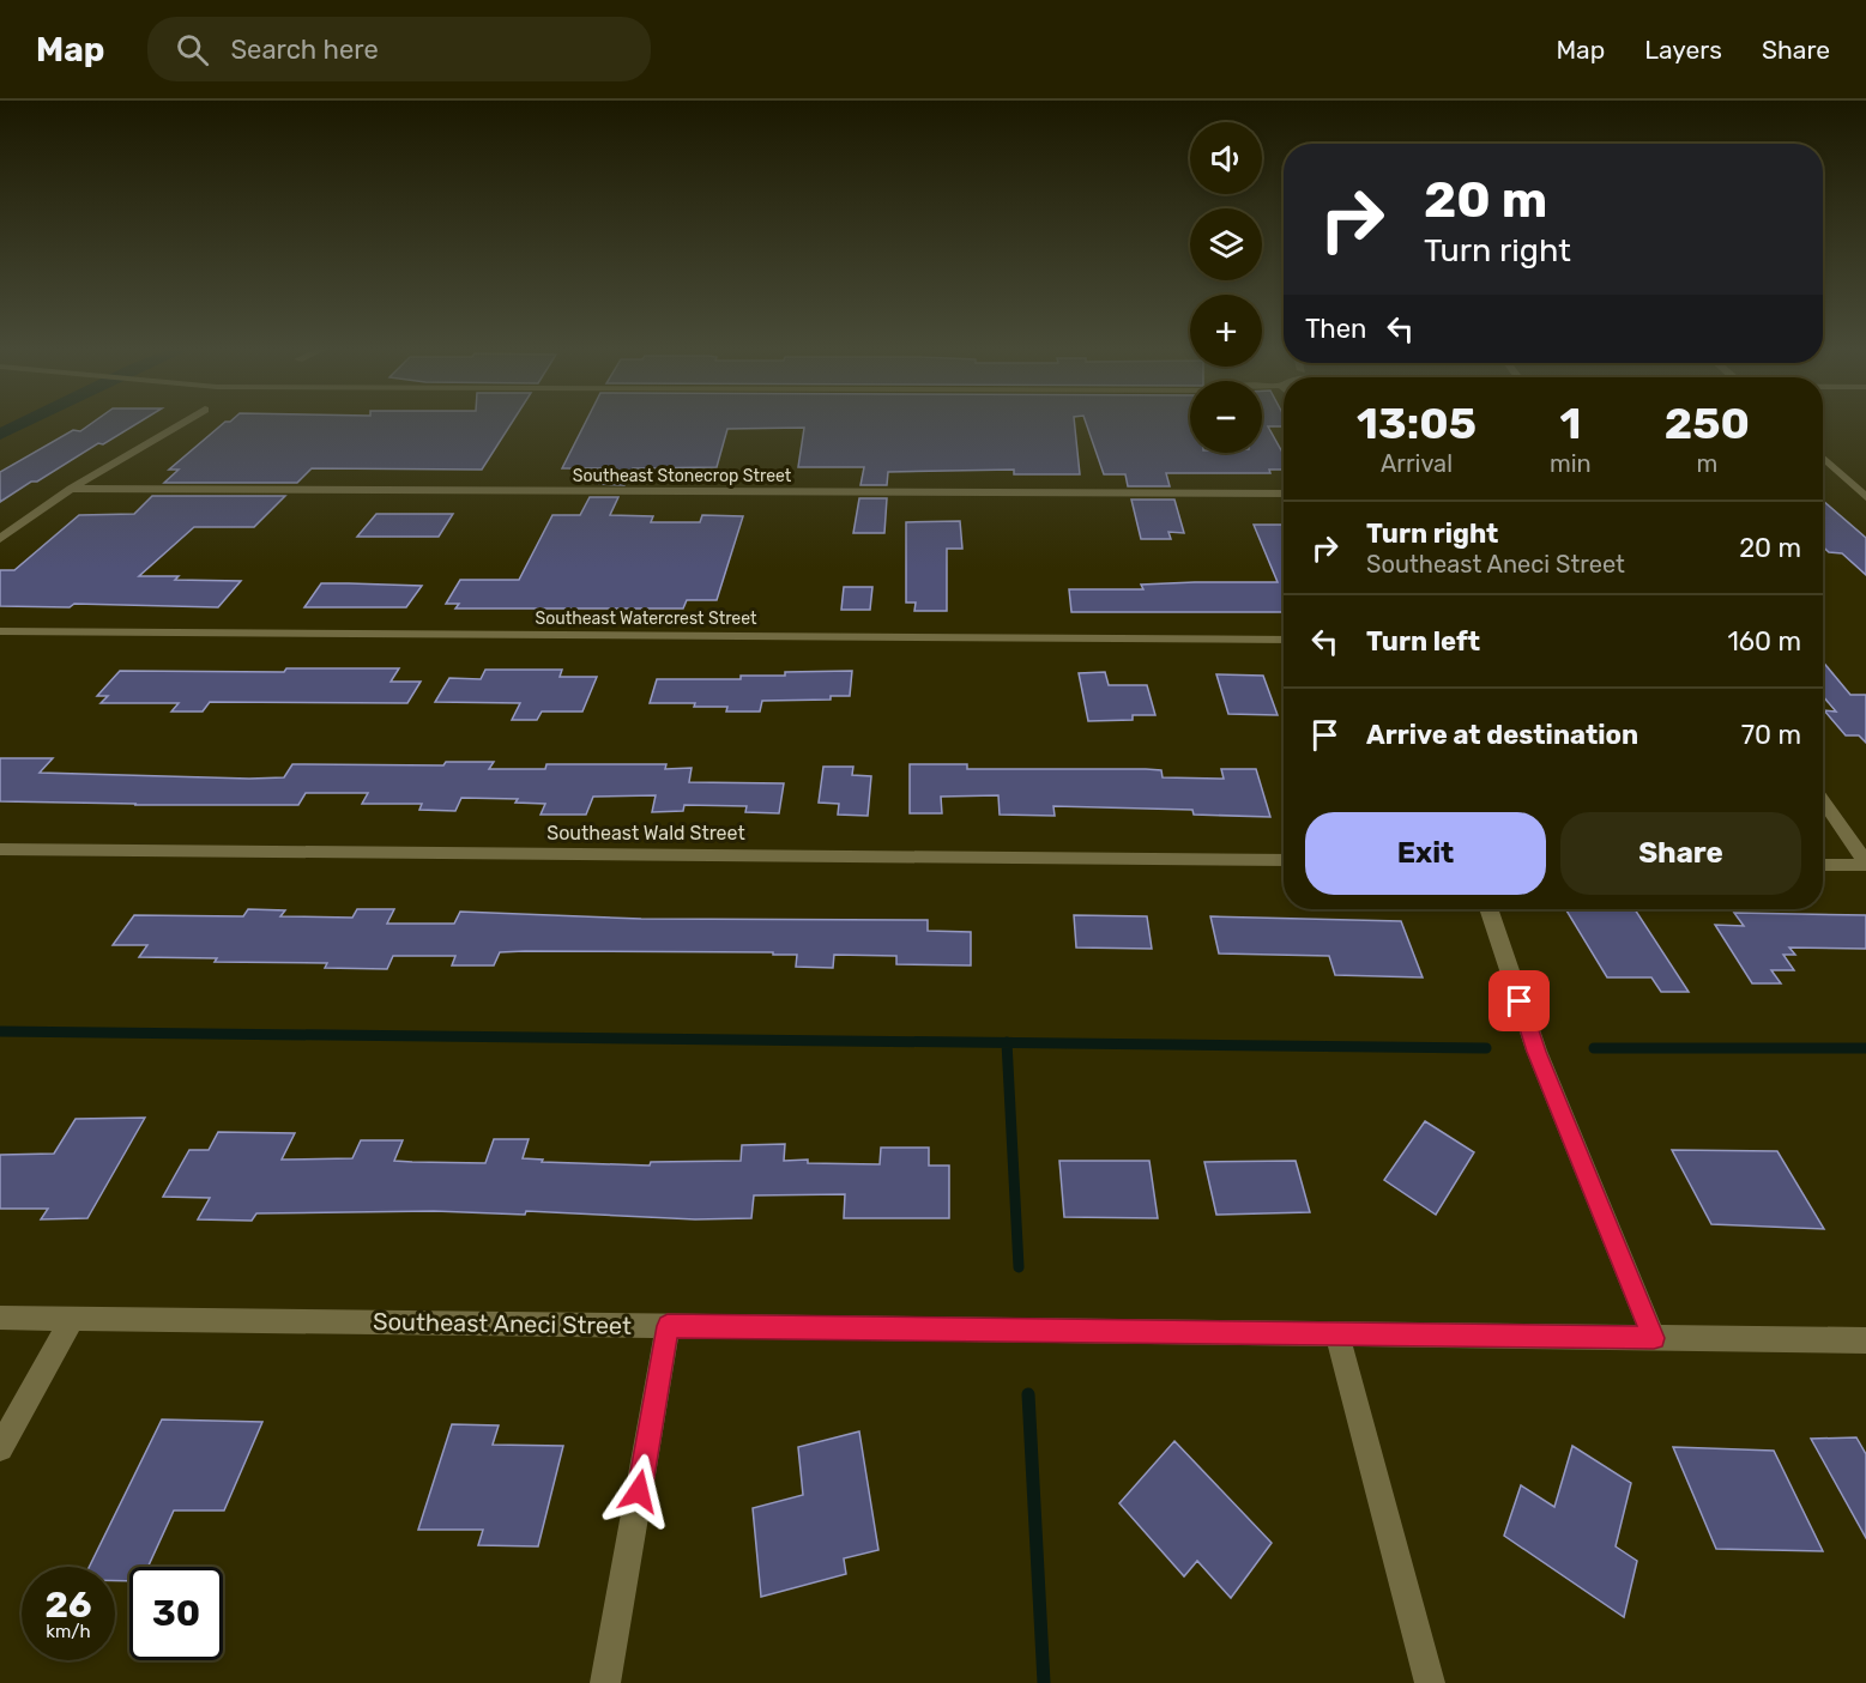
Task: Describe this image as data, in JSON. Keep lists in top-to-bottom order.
{
  "streets": {
    "street": [
      "Southeast Stonecrop Street",
      "Southeast Watercrest Street",
      "Southeast Wald Street",
      "Southeast Aneci Street"
    ]
  },
  "page": {
    "header": "Map",
    "search": "Search here",
    "nav": ["Map", "Layers", "Share"],
    "map_buttons": ["+", "−"],
    "turn": ["20 m", "Turn right"],
    "then": "Then",
    "eta": [
      "13:05",
      "Arrival",
      "1",
      "min",
      "250",
      "m"
    ],
    "list": [
      {
        "name": "Turn right",
        "note": "Southeast Aneci Street",
        "value": "20 m"
      },
      {
        "name": "Turn left",
        "value": "160 m"
      },
      {
        "name": "Arrive at destination",
        "value": "70 m"
      }
    ],
    "buttons": ["Exit", "Share"],
    "speed": "26 km/h",
    "limit": "30"
  }
}
